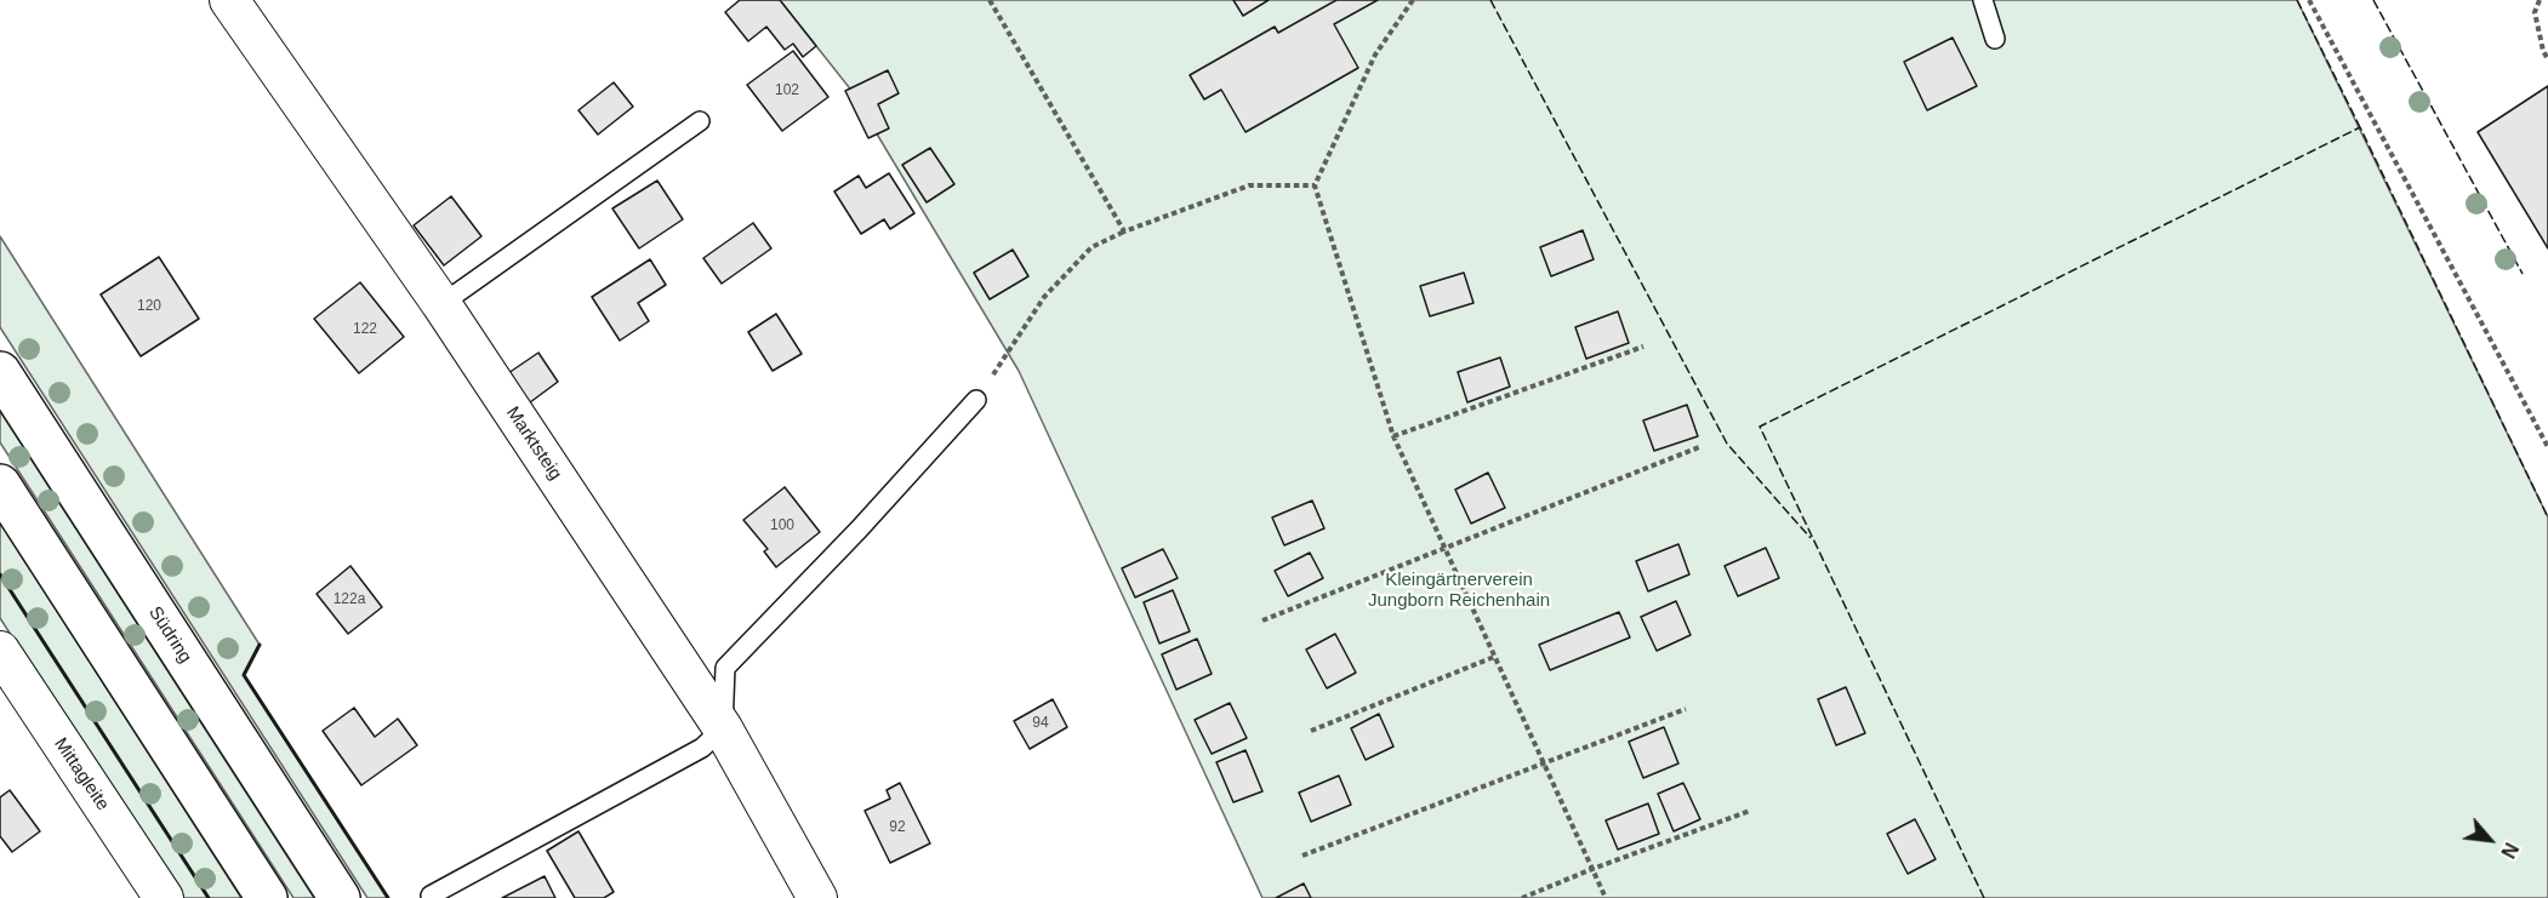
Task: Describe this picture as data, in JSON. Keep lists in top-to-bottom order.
{
  "streets": {
    "main road": ["Südring"],
    "street": ["Marktsteig", "Mittagleite"]
  },
  "parks": ["Kleingärtnerverein Jungborn Reichenhain"],
  "house_numbers": [
    "102",
    "120",
    "122",
    "100",
    "122a",
    "94",
    "92"
  ],
  "north": "bottom right"
}
